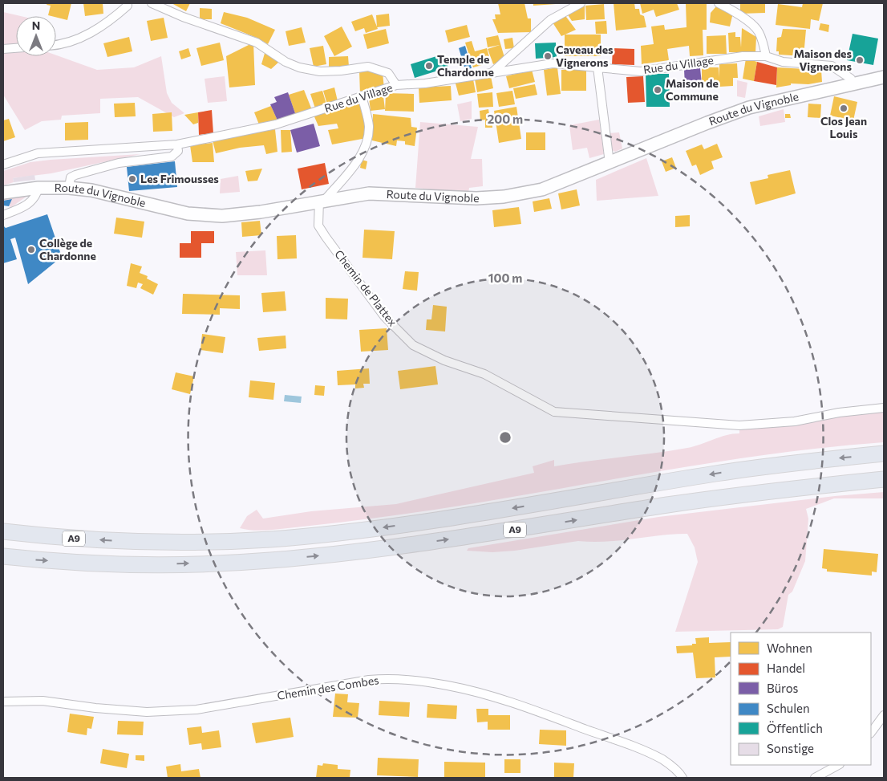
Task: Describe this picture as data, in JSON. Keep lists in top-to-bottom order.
{
  "streets": {
    "highway": ["A9"],
    "street": [
      "Rue du Village",
      "Route du Vignoble",
      "Chemin de Plattex",
      "Chemin des Combes"
    ]
  },
  "crossings": [
    ["Rue du Village", "Route du Vignoble"],
    ["Route du Vignoble", "Chemin de Plattex"]
  ],
  "places": [
    "Caveau des Vignerons",
    "Maison des Vignerons",
    "Temple de Chardonne",
    "Maison de Commune",
    "Clos Jean Louis",
    "Les Frimousses",
    "Collège de Chardonne"
  ],
  "legend": [
    "Wohnen",
    "Handel",
    "Büros",
    "Schulen",
    "Öffentlich",
    "Sonstige"
  ],
  "north": "top",
  "rings": ["200 m", "100 m"]
}
